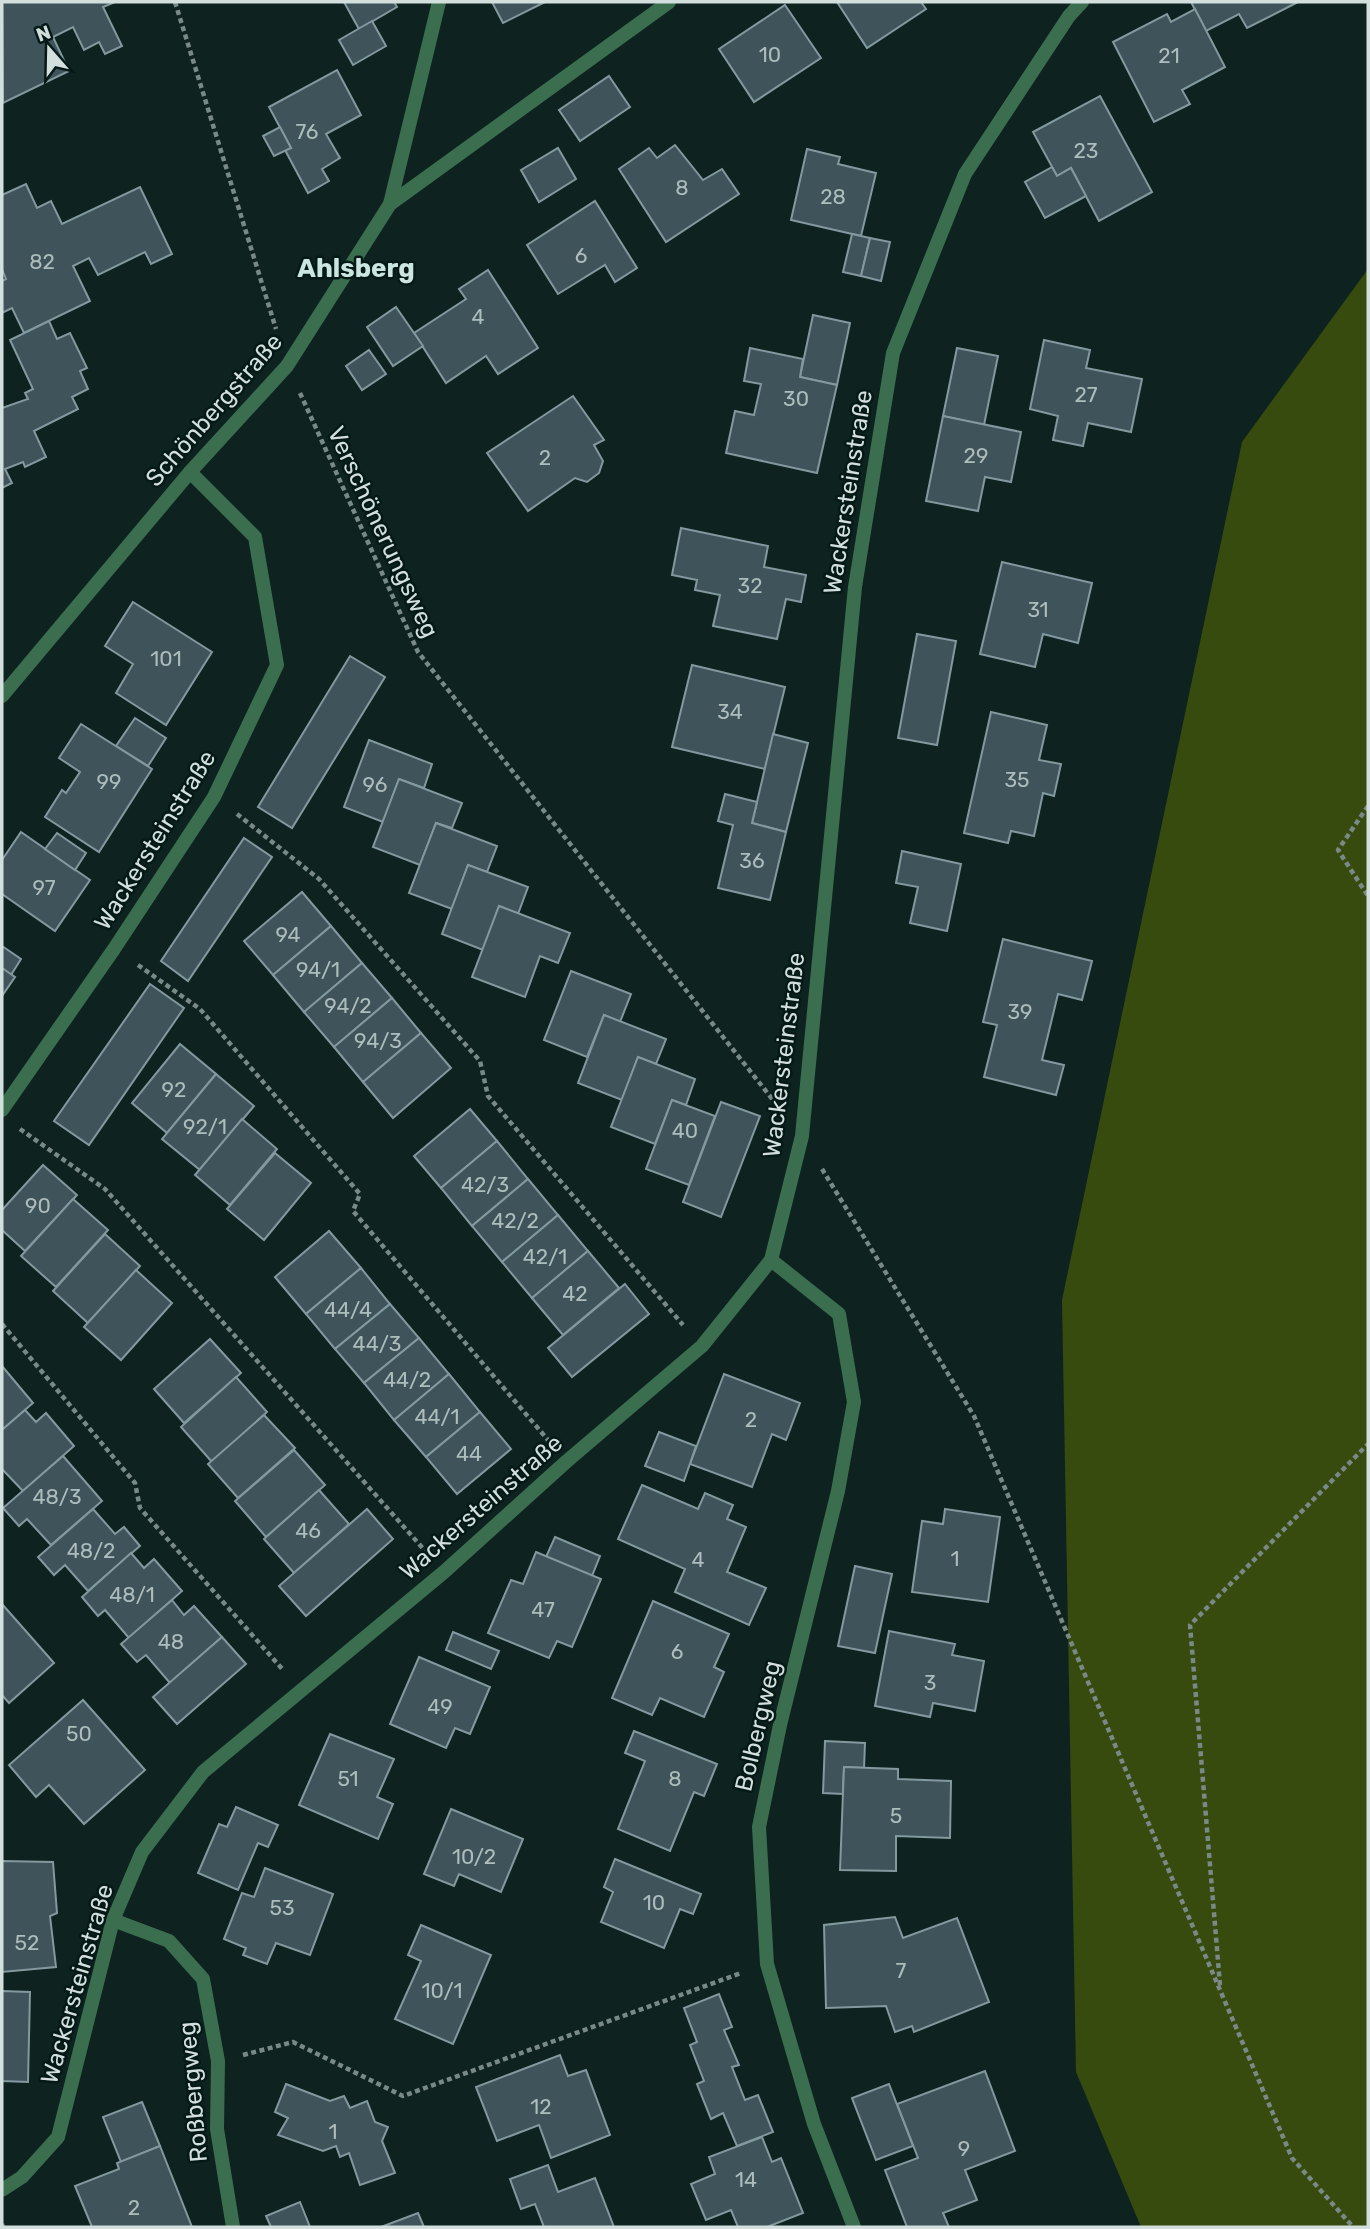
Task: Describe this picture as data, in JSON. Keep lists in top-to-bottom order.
{
  "streets": {
    "street": [
      "Schönbergstraße",
      "Wackersteinstraße",
      "Bolbergweg",
      "Roßbergweg"
    ],
    "path": ["Verschönerungsweg"]
  },
  "crossings": [
    ["Schönbergstraße", "Wackersteinstraße"],
    ["Schönbergstraße", "Verschönerungsweg"],
    ["Wackersteinstraße", "Verschönerungsweg"],
    ["Wackersteinstraße", "Bolbergweg"],
    ["Wackersteinstraße", "Roßbergweg"]
  ],
  "districts": ["Ahlsberg"],
  "house_numbers": [
    "10",
    "21",
    "76",
    "23",
    "8",
    "28",
    "6",
    "82",
    "4",
    "27",
    "30",
    "29",
    "2",
    "32",
    "31",
    "101",
    "34",
    "35",
    "99",
    "96",
    "36",
    "97",
    "94",
    "94/1",
    "94/2",
    "39",
    "94/3",
    "92",
    "92/1",
    "40",
    "42/3",
    "90",
    "42/2",
    "42/1",
    "42",
    "44/4",
    "44/3",
    "44/2",
    "44/1",
    "2",
    "44",
    "48/3",
    "46",
    "48/2",
    "1",
    "4",
    "48/1",
    "47",
    "48",
    "6",
    "3",
    "49",
    "50",
    "51",
    "8",
    "5",
    "10/2",
    "10",
    "53",
    "52",
    "7",
    "10/1",
    "12",
    "1",
    "9",
    "14",
    "2"
  ],
  "north": "top"
}
